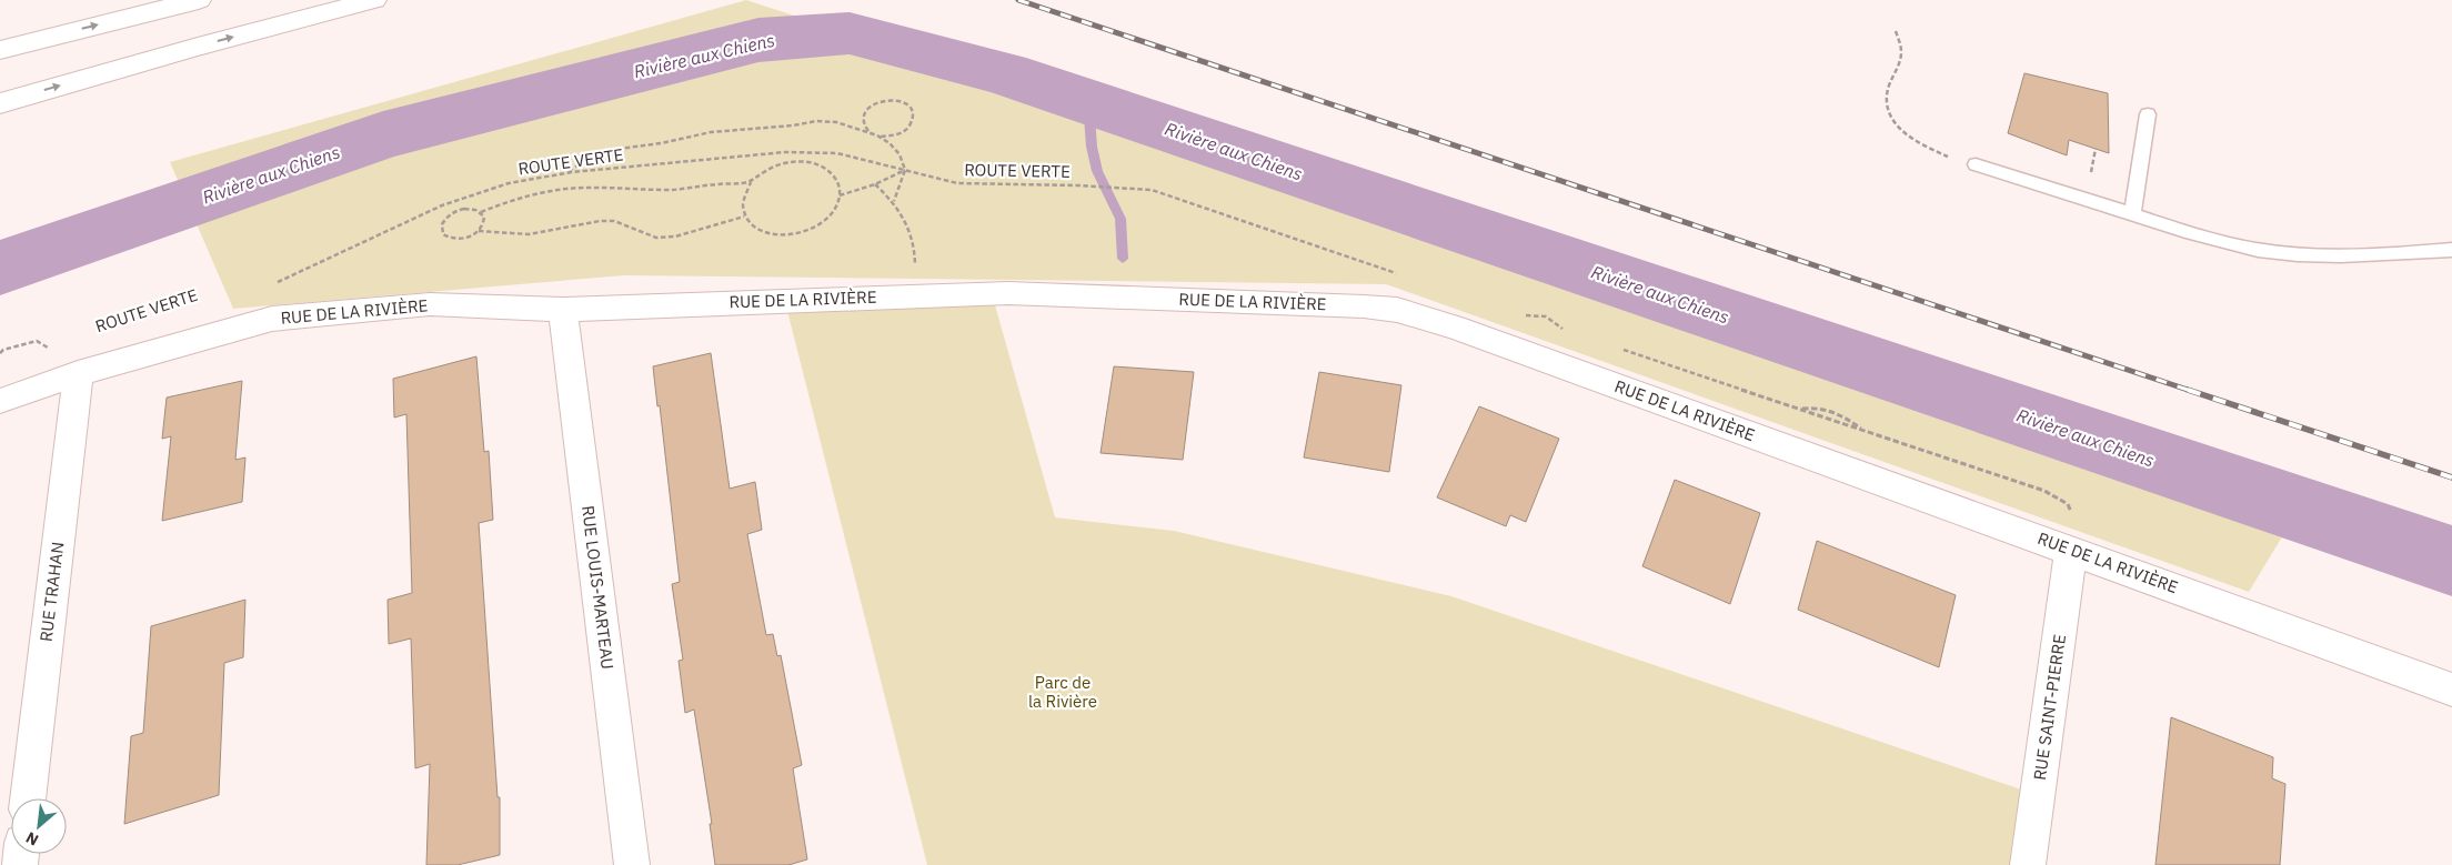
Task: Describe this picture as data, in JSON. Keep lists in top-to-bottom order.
{
  "streets": {
    "main road": [
      "RUE DE LA RIVIÈRE",
      "RUE LOUIS-MARTEAU",
      "RUE TRAHAN",
      "RUE SAINT-PIERRE"
    ],
    "path": ["ROUTE VERTE"]
  },
  "crossings": [
    ["RUE DE LA RIVIÈRE", "RUE LOUIS-MARTEAU"],
    ["RUE DE LA RIVIÈRE", "RUE TRAHAN"],
    ["RUE DE LA RIVIÈRE", "RUE SAINT-PIERRE"]
  ],
  "water": ["Rivière aux Chiens"],
  "parks": ["Parc de la Rivière"],
  "north": "bottom left"
}
